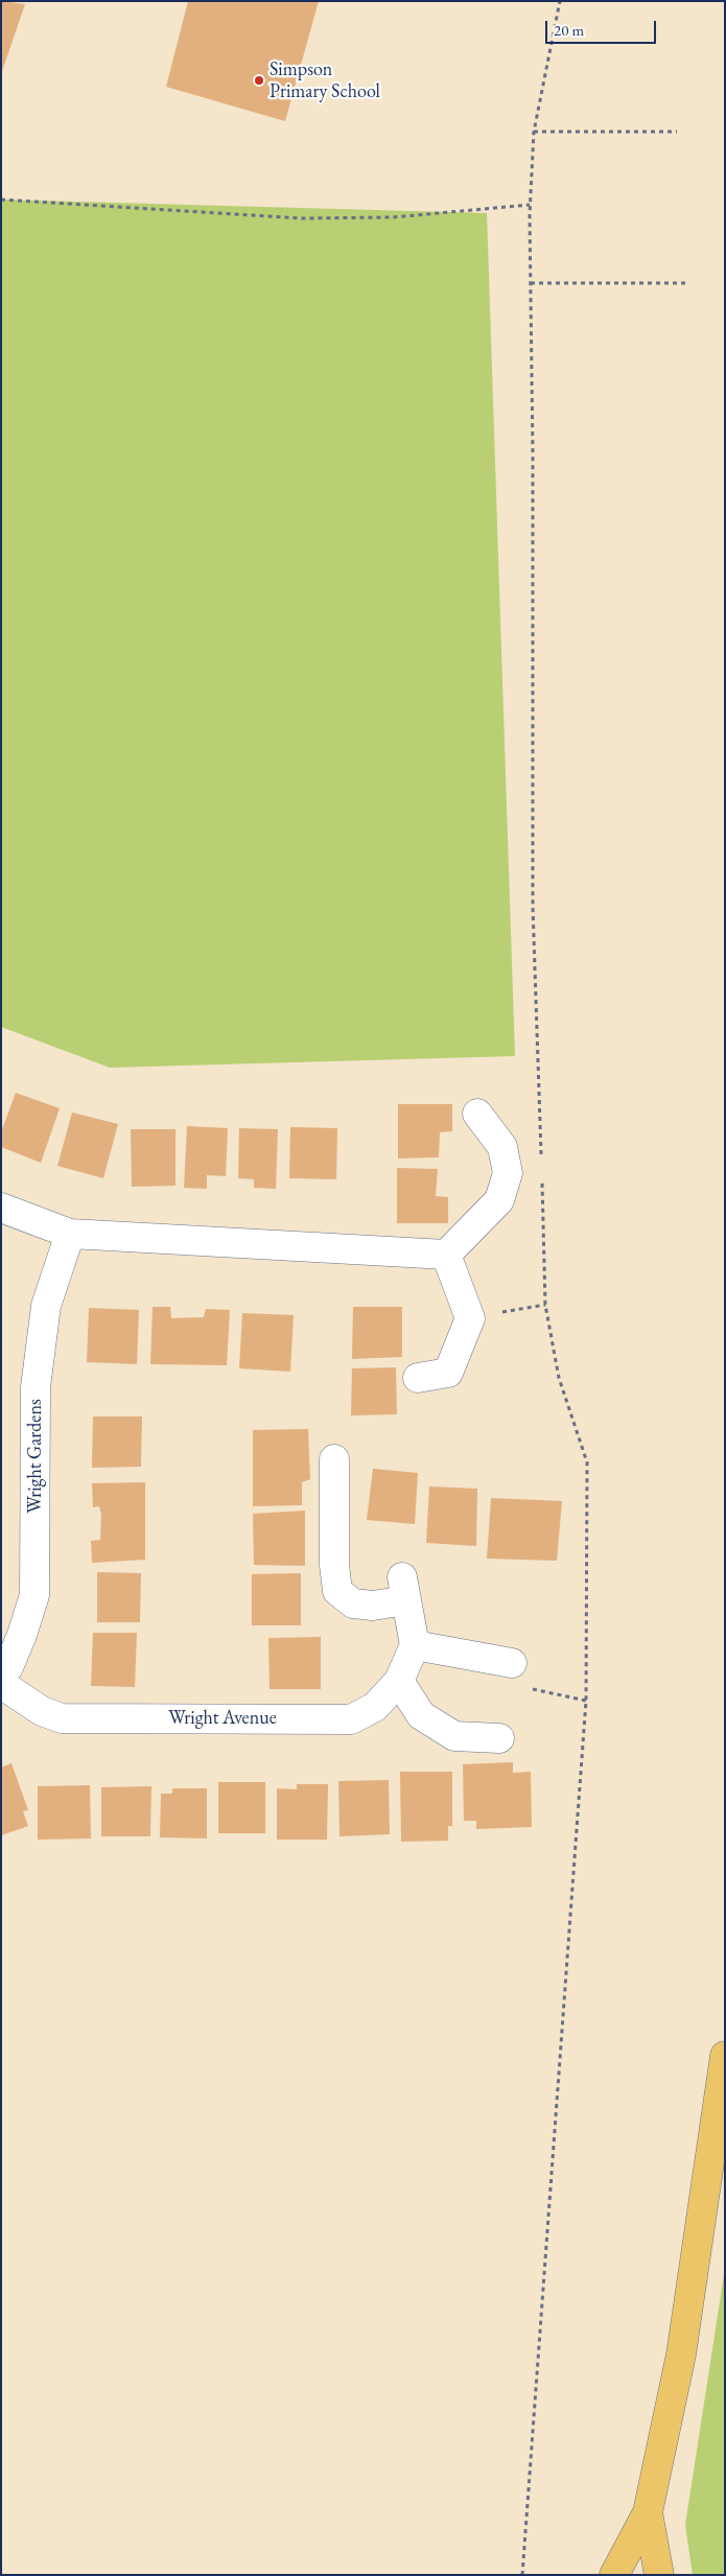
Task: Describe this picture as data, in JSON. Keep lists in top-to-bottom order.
{
  "streets": {
    "street": ["Wright Gardens", "Wright Avenue"]
  },
  "places": ["Simpson Primary School"],
  "scale_bar": "20 m"
}
